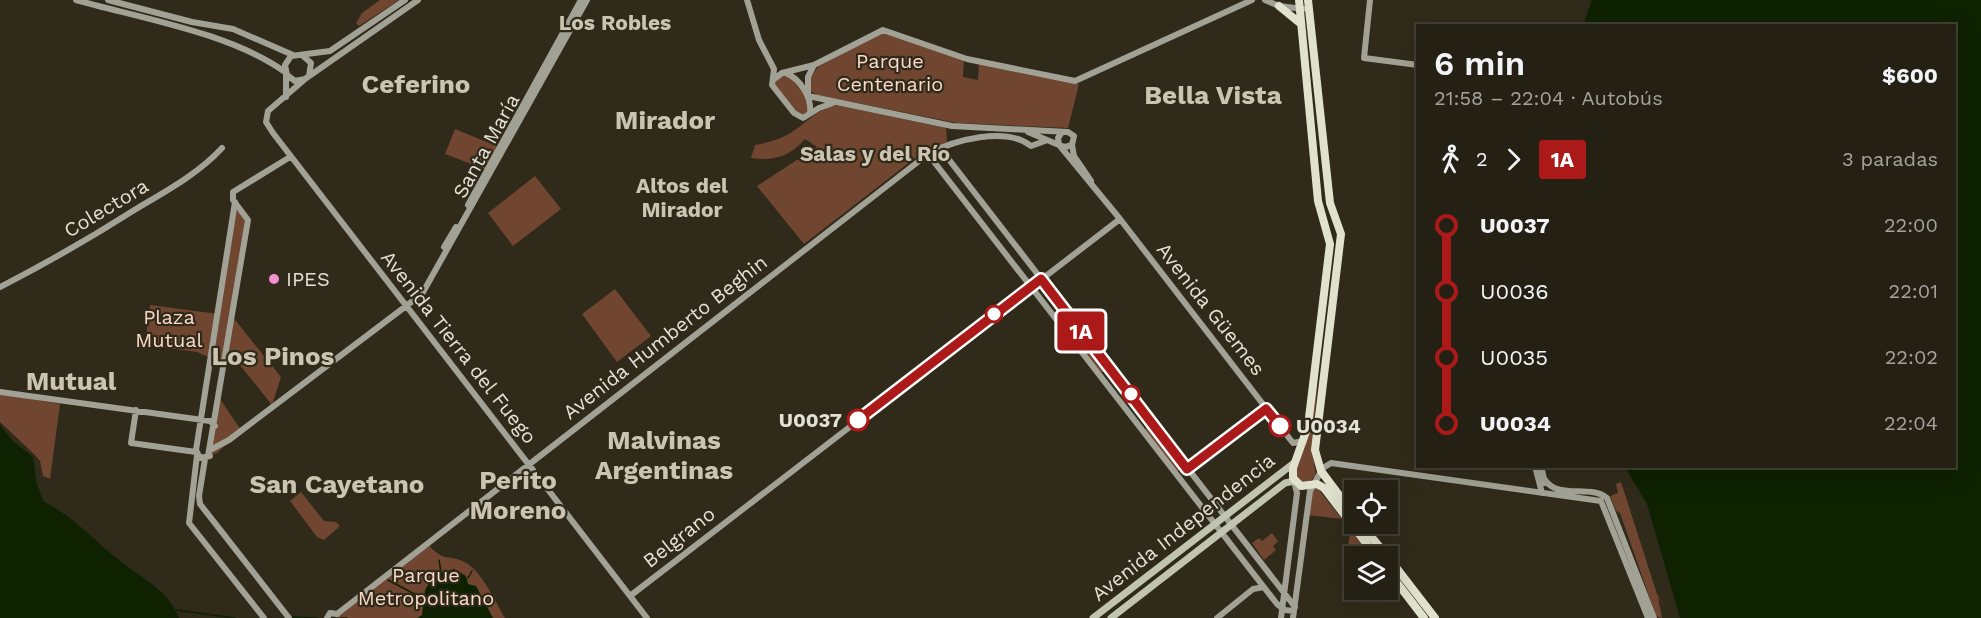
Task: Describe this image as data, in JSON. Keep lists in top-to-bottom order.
{
  "streets": {
    "main road": ["Avenida Independencia"],
    "street": [
      "Santa María",
      "Colectora",
      "Avenida Güemes",
      "Avenida Humberto Beghin",
      "Avenida Tierra del Fuego",
      "Belgrano"
    ]
  },
  "crossings": [
    ["Santa María", "Avenida Tierra del Fuego"],
    ["Avenida Güemes", "Belgrano"],
    ["Avenida Humberto Beghin", "Avenida Tierra del Fuego"],
    ["Avenida Tierra del Fuego", "Belgrano"]
  ],
  "districts": [
    "Los Robles",
    "Ceferino",
    "Bella Vista",
    "Mirador",
    "Salas y del Río",
    "Altos del Mirador",
    "Los Pinos",
    "Mutual",
    "Malvinas Argentinas",
    "Perito Moreno",
    "San Cayetano"
  ],
  "parks": ["Parque Centenario", "Plaza Mutual", "Parque Metropolitano"],
  "places": ["IPES", "U0037", "U0034"],
  "lines": ["bus line 1A"],
  "page": {
    "on_map": "1A",
    "heading": ["6 min", "21:58 – 22:04 · Autobús", "$600"],
    "legs": ["2", "1A", "3 paradas"],
    "list": [
      {
        "name": "U0037",
        "value": "22:00"
      },
      {
        "name": "U0036",
        "value": "22:01"
      },
      {
        "name": "U0035",
        "value": "22:02"
      },
      {
        "name": "U0034",
        "value": "22:04"
      }
    ]
  }
}
